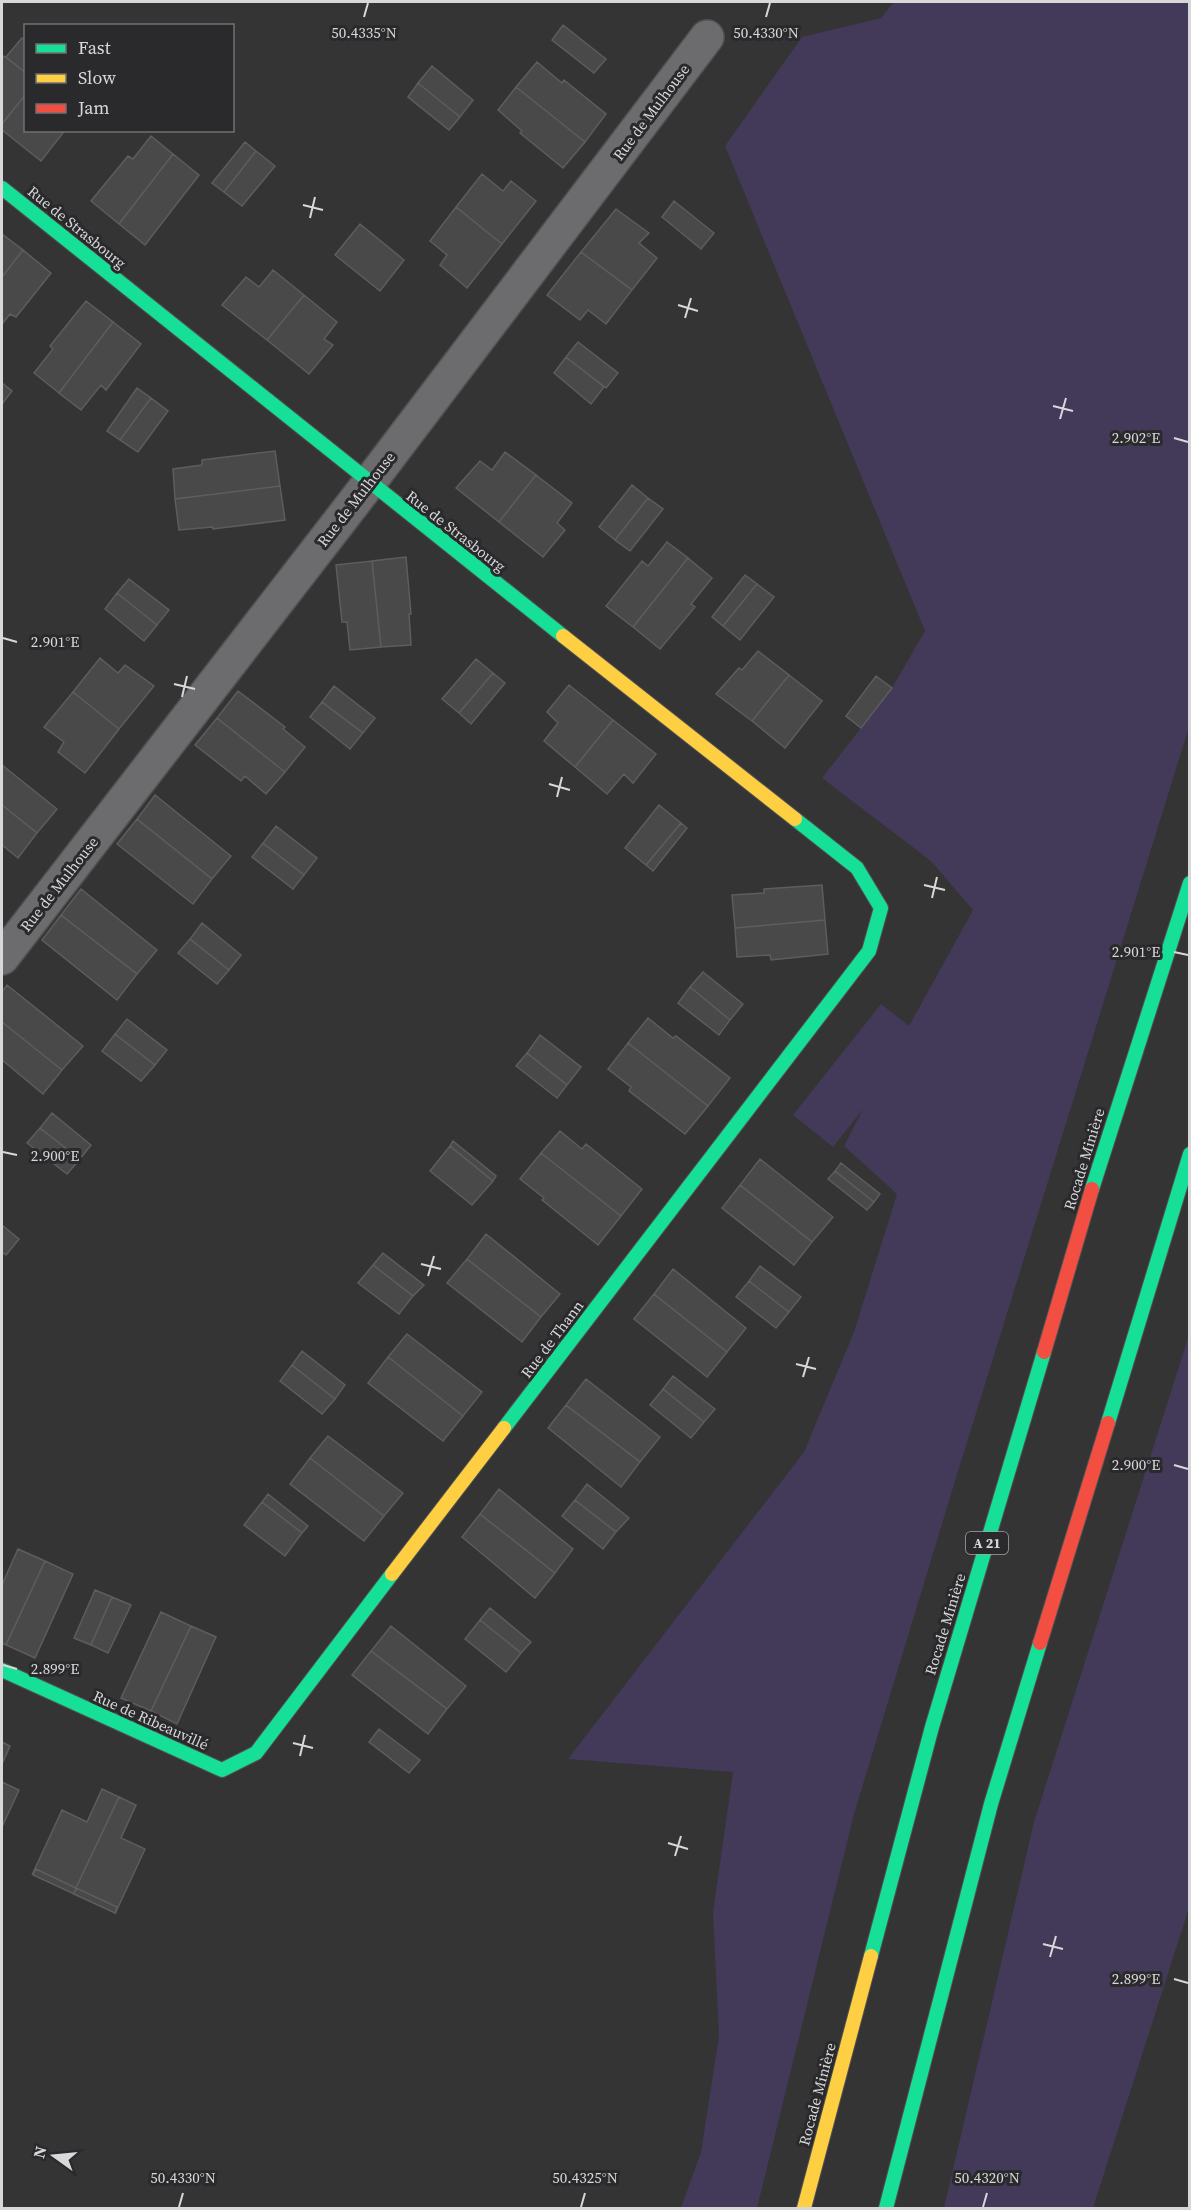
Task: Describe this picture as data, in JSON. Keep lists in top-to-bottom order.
{
  "streets": {
    "main road": [
      "Rue de Strasbourg",
      "Rocade Minière",
      "Rue de Thann",
      "A 21",
      "Rue de Ribeauvillé"
    ],
    "street": ["Rue de Mulhouse"]
  },
  "crossings": [
    ["Rue de Mulhouse", "Rue de Strasbourg"],
    ["Rue de Strasbourg", "Rue de Thann"],
    ["Rue de Thann", "Rue de Ribeauvillé"]
  ],
  "legend": ["Fast", "Slow", "Jam"],
  "north": "left",
  "coordinates": [
    "50.4335°N",
    "50.4330°N",
    "2.902°E",
    "2.901°E",
    "2.900°E",
    "2.899°E",
    "50.4325°N",
    "50.4320°N"
  ]
}
